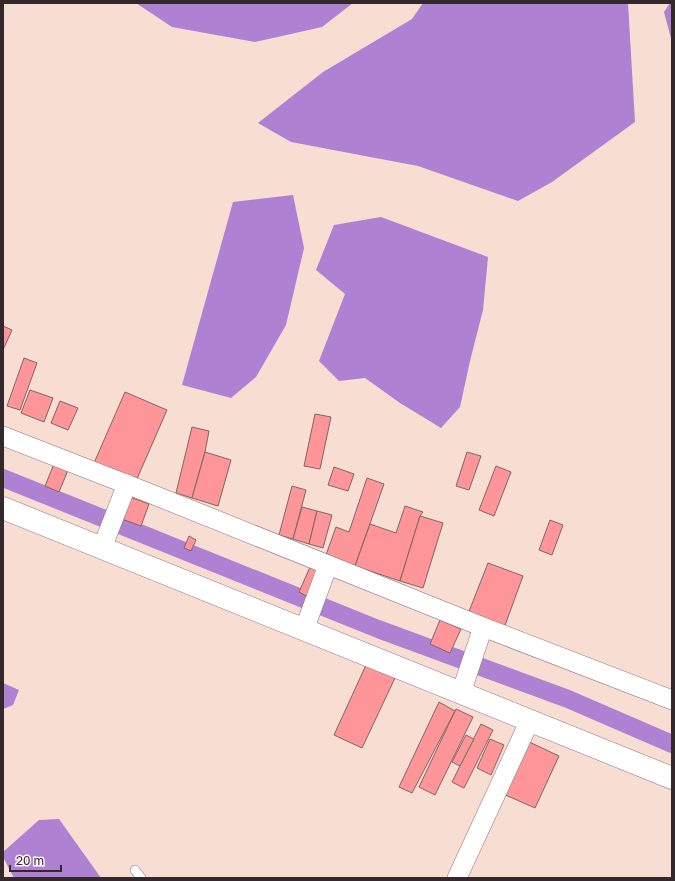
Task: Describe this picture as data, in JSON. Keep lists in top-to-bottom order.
{
  "scale_bar": "20 m"
}
